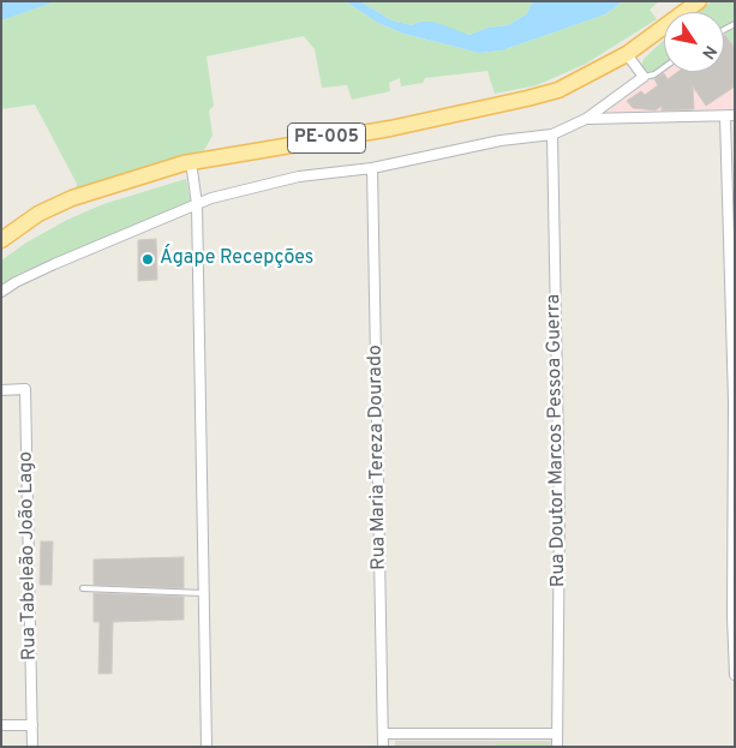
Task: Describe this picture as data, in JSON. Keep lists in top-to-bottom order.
{
  "streets": {
    "main road": ["PE-005"],
    "street": ["Rua Doutor Marcos Pessoa Guerra", "Rua Maria Tereza Dourado", "Rua Tabeleão João Lago"]
  },
  "places": ["Ágape Recepções"],
  "north": "bottom right"
}
